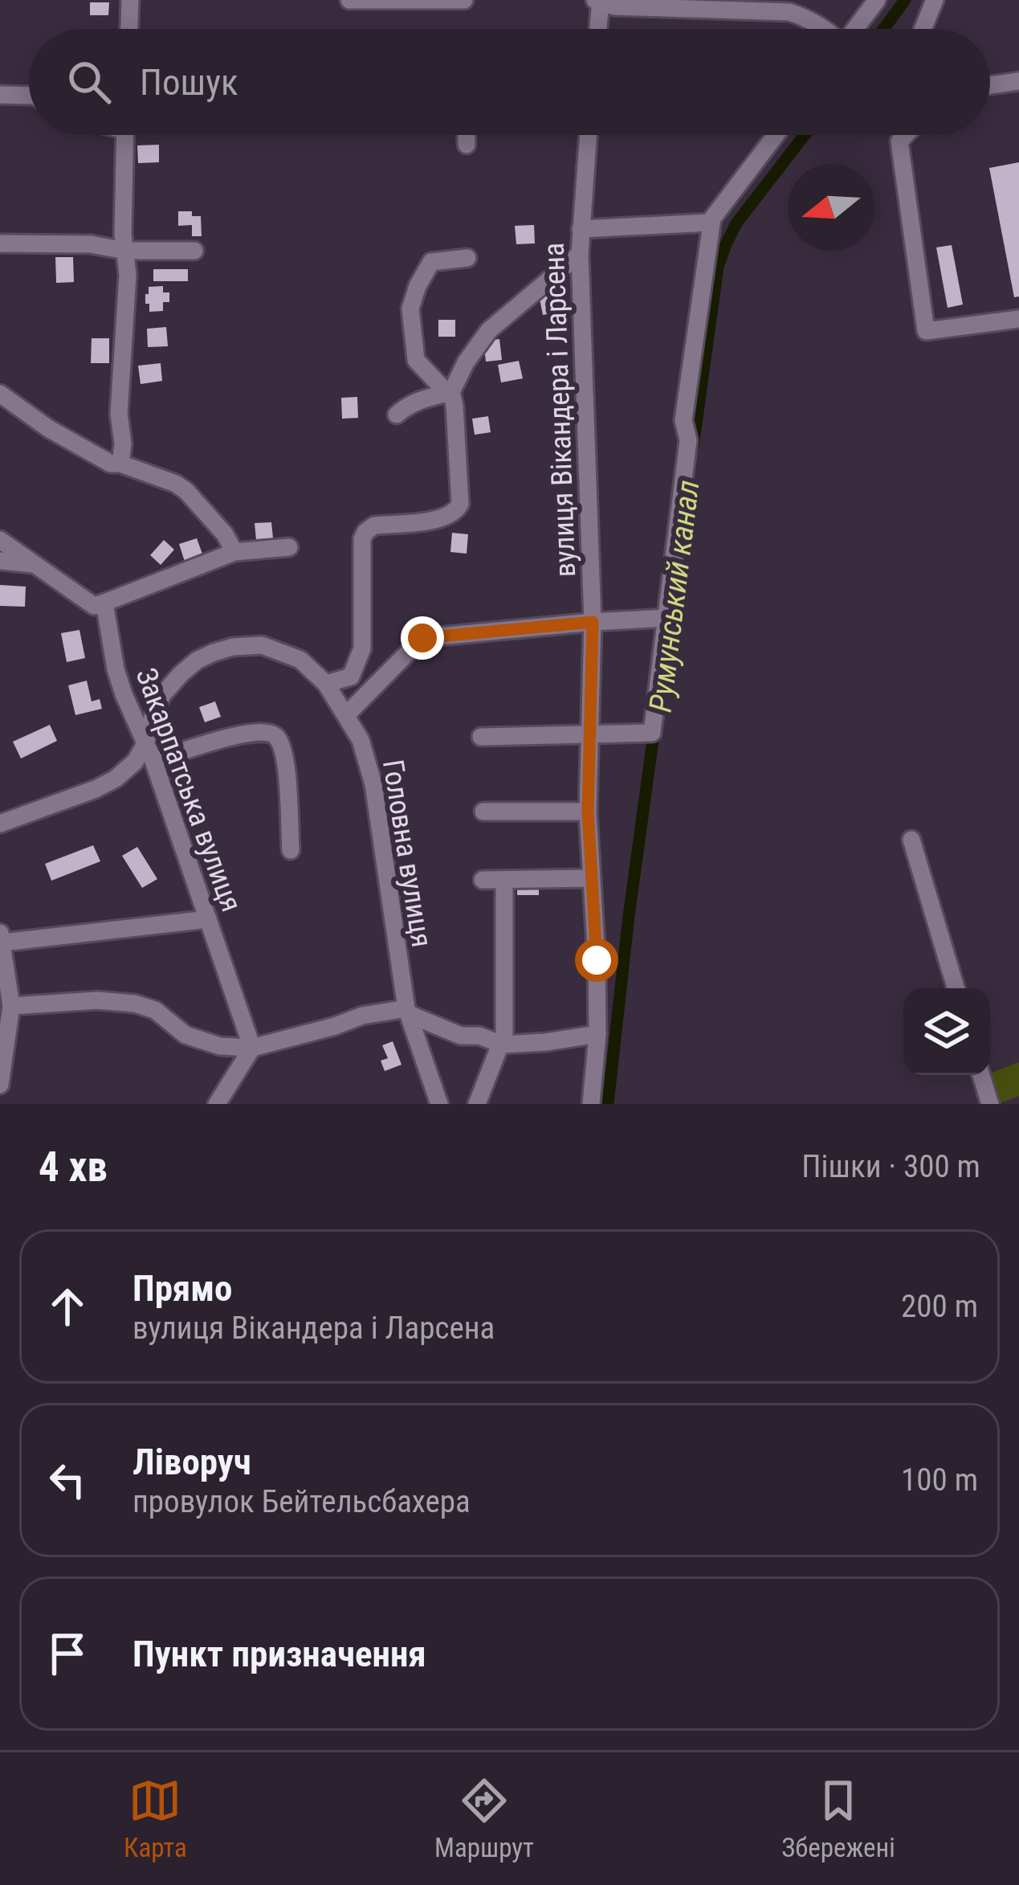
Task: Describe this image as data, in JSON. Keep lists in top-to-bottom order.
{
  "streets": {
    "street": ["вулиця Вікандера і Ларсена", "Закарпатська вулиця", "Головна вулиця"]
  },
  "crossings": [
    ["Закарпатська вулиця", "Головна вулиця"]
  ],
  "water": ["Румунський канал"],
  "north": "left",
  "page": {
    "search": "Пошук",
    "heading": ["4 хв", "Пішки · 300 m"],
    "list": [
      ["Прямо", "вулиця Вікандера і Ларсена", "200 m"],
      ["Ліворуч", "провулок Бейтельсбахера", "100 m"],
      "Пункт призначення"
    ],
    "nav": ["Карта", "Маршрут", "Збережені"]
  }
}
